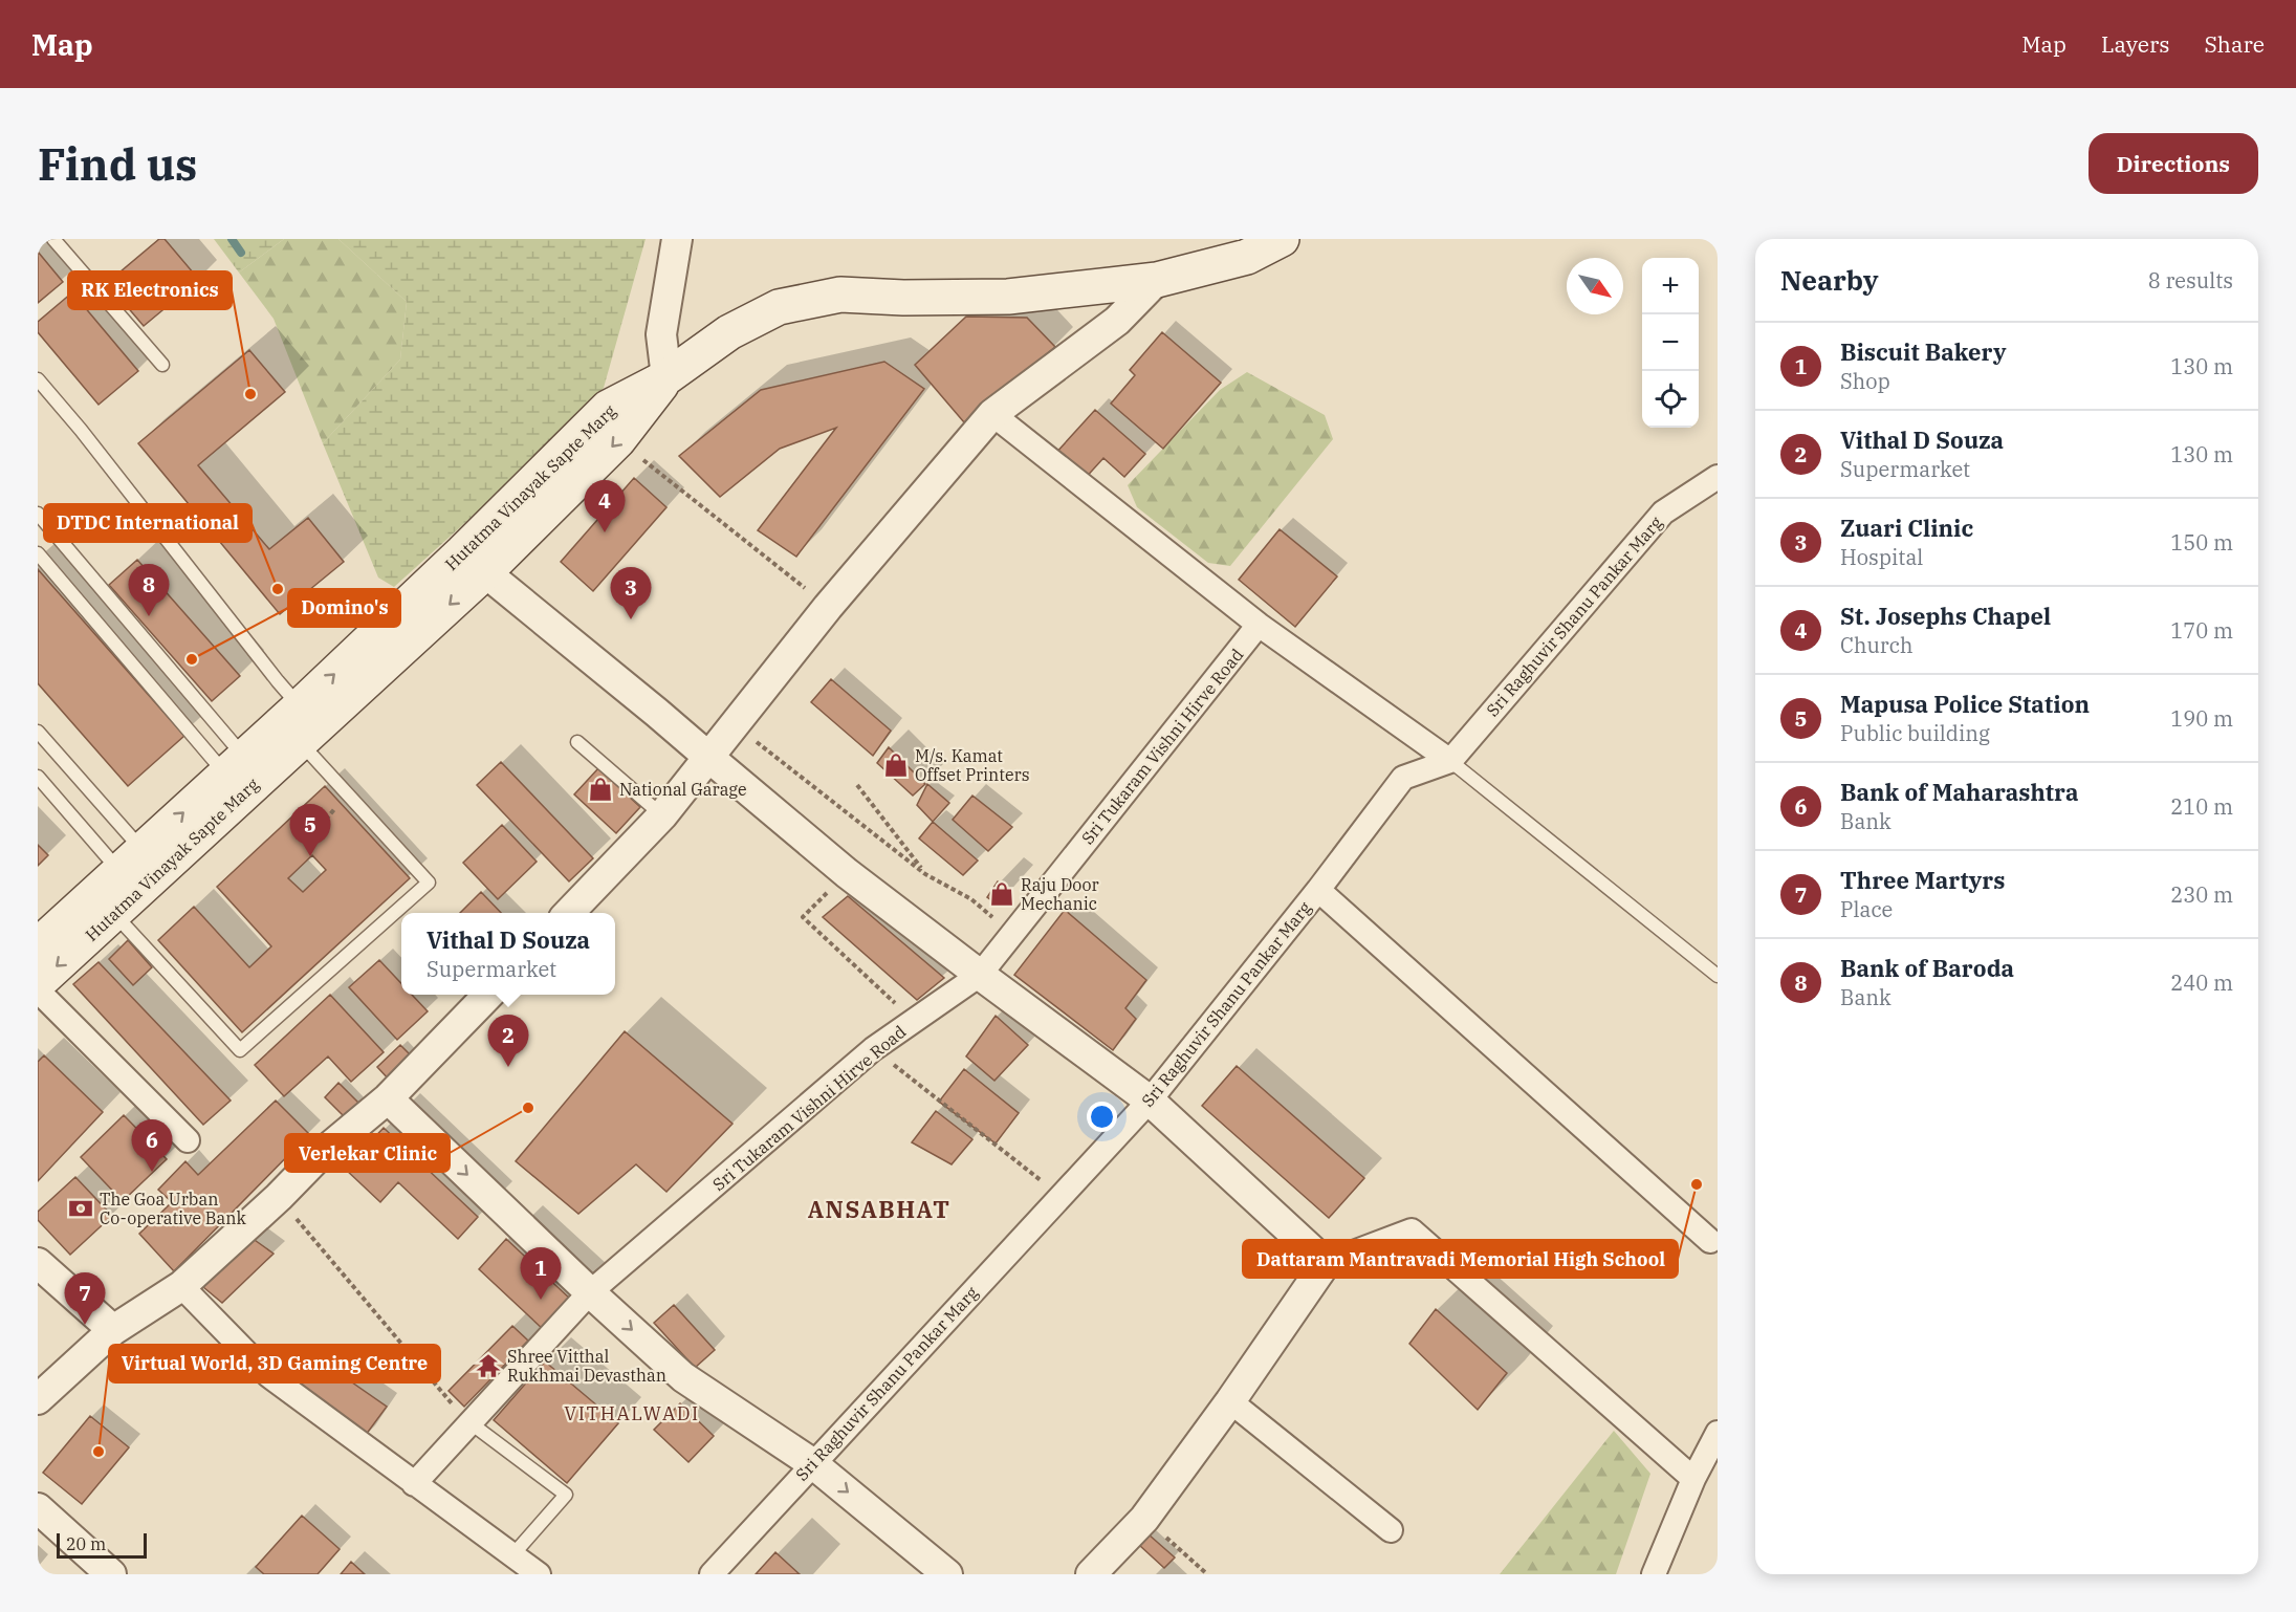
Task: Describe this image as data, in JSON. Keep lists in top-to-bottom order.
{
  "streets": {
    "main road": ["Hutatma Vinayak Sapte Marg"],
    "street": ["Sri Raghuvir Shanu Pankar Marg", "Sri Tukaram Vishni Hirve Road"]
  },
  "districts": ["ANSABHAT", "VITHALWADI"],
  "places": {
    "other": [
      "RK Electronics",
      "DTDC International",
      "Domino's",
      "Verlekar Clinic",
      "Dattaram Mantravadi Memorial High School",
      "Virtual World, 3D Gaming Centre"
    ],
    "shop": ["M/s. Kamat Offset Printers", "National Garage", "Raju Door Mechanic"],
    "bank": ["The Goa Urban Co-operative Bank"],
    "temple": ["Shree Vitthal Rukhmai Devasthan"]
  },
  "scale_bar": "20 m",
  "north": "bottom right",
  "page": {
    "header": "Map",
    "nav": ["Map", "Layers", "Share"],
    "buttons": "Directions",
    "title": "Find us",
    "heading": ["Nearby", "8 results"],
    "map_buttons": ["+", "−"],
    "list": [
      {
        "mark": "1",
        "name": "Biscuit Bakery",
        "note": "Shop",
        "value": "130 m"
      },
      {
        "mark": "2",
        "name": "Vithal D Souza",
        "note": "Supermarket",
        "value": "130 m"
      },
      {
        "mark": "3",
        "name": "Zuari Clinic",
        "note": "Hospital",
        "value": "150 m"
      },
      {
        "mark": "4",
        "name": "St. Josephs Chapel",
        "note": "Church",
        "value": "170 m"
      },
      {
        "mark": "5",
        "name": "Mapusa Police Station",
        "note": "Public building",
        "value": "190 m"
      },
      {
        "mark": "6",
        "name": "Bank of Maharashtra",
        "note": "Bank",
        "value": "210 m"
      },
      {
        "mark": "7",
        "name": "Three Martyrs",
        "note": "Place",
        "value": "230 m"
      },
      {
        "mark": "8",
        "name": "Bank of Baroda",
        "note": "Bank",
        "value": "240 m"
      }
    ],
    "pins": [
      "4",
      "8",
      "3",
      "5",
      "2",
      "6",
      "1",
      "7"
    ],
    "popup": ["Vithal D Souza", "Supermarket"],
    "scale": "20 m"
  }
}
